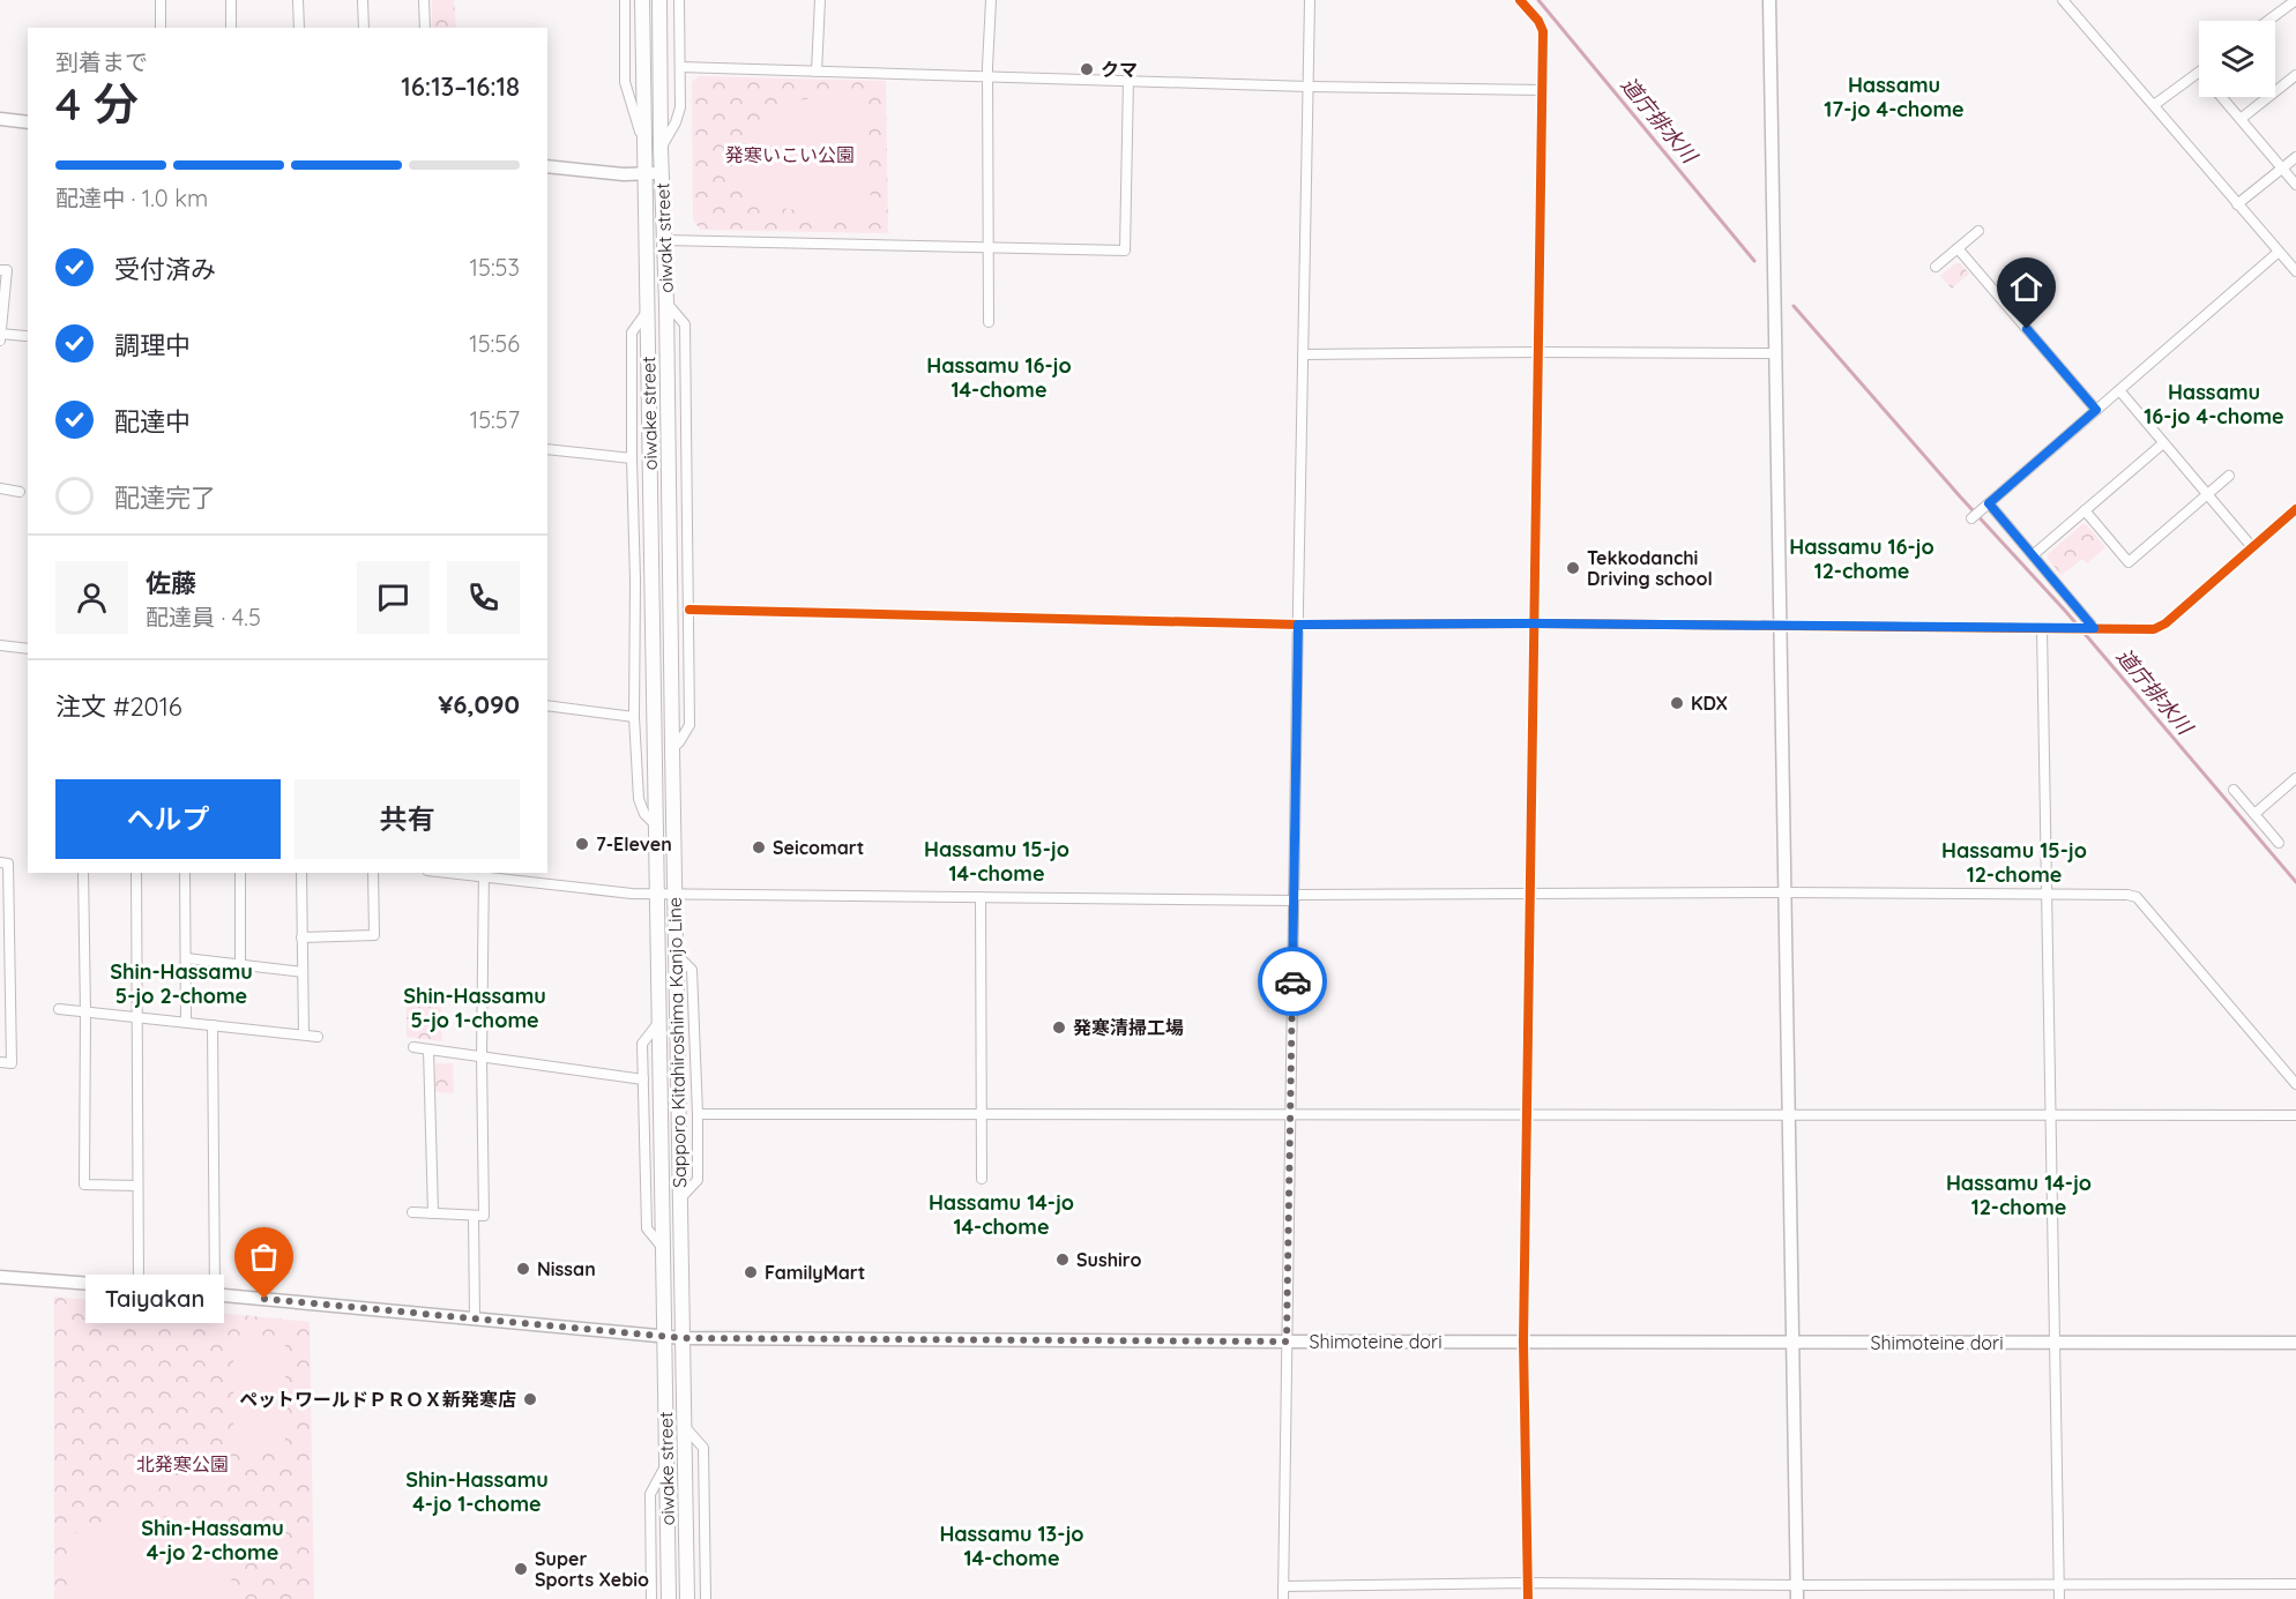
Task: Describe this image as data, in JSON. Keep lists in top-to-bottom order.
{
  "streets": {
    "main road": [
      "oiwakt street",
      "oiwake street",
      "Sapporo Kitahiroshima Kanjo Line",
      "Shimoteine dori"
    ]
  },
  "crossings": [
    ["oiwakt street", "oiwake street"],
    ["oiwake street", "Sapporo Kitahiroshima Kanjo Line"],
    ["oiwake street", "Shimoteine dori"],
    ["Sapporo Kitahiroshima Kanjo Line", "Shimoteine dori"]
  ],
  "districts": [
    "Hassamu 17-jo 4-chome",
    "Hassamu 16-jo 14-chome",
    "Hassamu 16-jo 4-chome",
    "Hassamu 16-jo 12-chome",
    "Hassamu 15-jo 14-chome",
    "Hassamu 15-jo 12-chome",
    "Shin-Hassamu 5-jo 2-chome",
    "Shin-Hassamu 5-jo 1-chome",
    "Hassamu 14-jo 12-chome",
    "Hassamu 14-jo 14-chome",
    "Shin-Hassamu 4-jo 1-chome",
    "Shin-Hassamu 4-jo 2-chome",
    "Hassamu 13-jo 14-chome"
  ],
  "water": ["道庁排水川"],
  "parks": ["発寒いこい公園", "北発寒公園"],
  "places": [
    "クマ",
    "Tekkodanchi Driving school",
    "KDX",
    "7-Eleven",
    "Seicomart",
    "発寒清掃工場",
    "Sushiro",
    "Nissan",
    "FamilyMart",
    "Taiyakan",
    "ペットワールドＰＲＯＸ新発寒店",
    "Super Sports Xebio"
  ],
  "page": {
    "heading": ["4 分", "到着まで", "16:13–16:18"],
    "panel": [
      "佐藤",
      "配達員 · 4.5",
      "注文 #2016",
      "¥6,090"
    ],
    "bar": "配達中 · 1.0 km",
    "list": [
      ["受付済み", "15:53"],
      ["調理中", "15:56"],
      ["配達中", "15:57"],
      "配達完了"
    ],
    "buttons": ["ヘルプ", "共有"],
    "bubble": "Taiyakan"
  }
}
